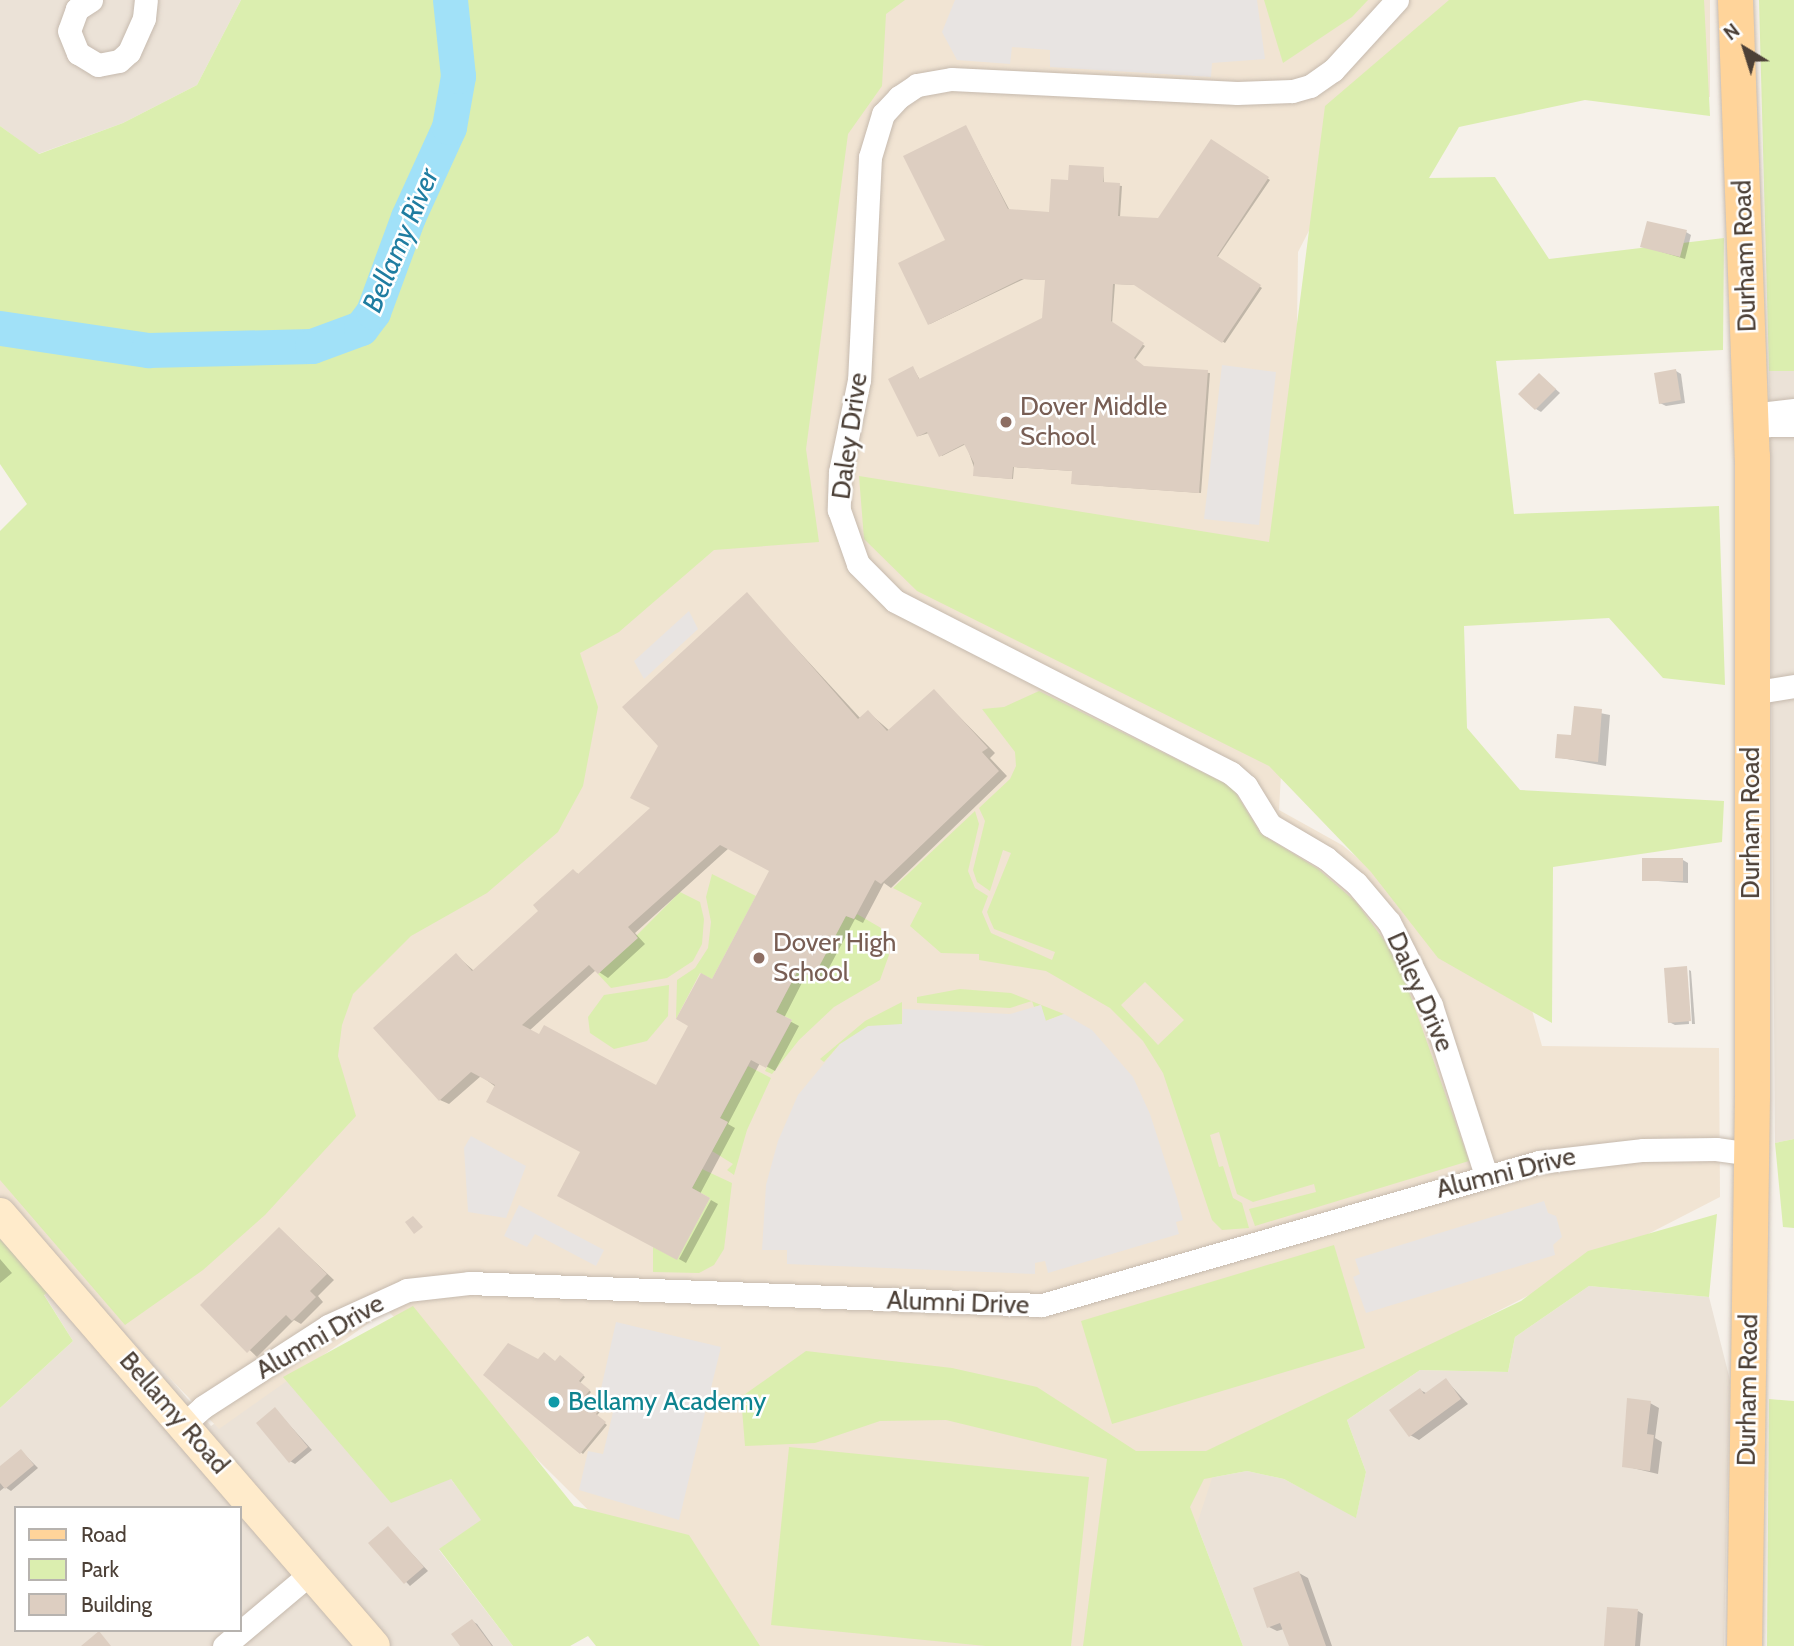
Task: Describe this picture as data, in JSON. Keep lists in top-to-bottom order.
{
  "streets": {
    "main road": ["Durham Road"],
    "street": ["Daley Drive", "Alumni Drive", "Bellamy Road"]
  },
  "crossings": [
    ["Durham Road", "Alumni Drive"],
    ["Daley Drive", "Alumni Drive"],
    ["Alumni Drive", "Bellamy Road"]
  ],
  "water": ["Bellamy River"],
  "places": ["Dover Middle School", "Dover High School", "Bellamy Academy"],
  "legend": ["Road", "Park", "Building"],
  "north": "top left"
}
